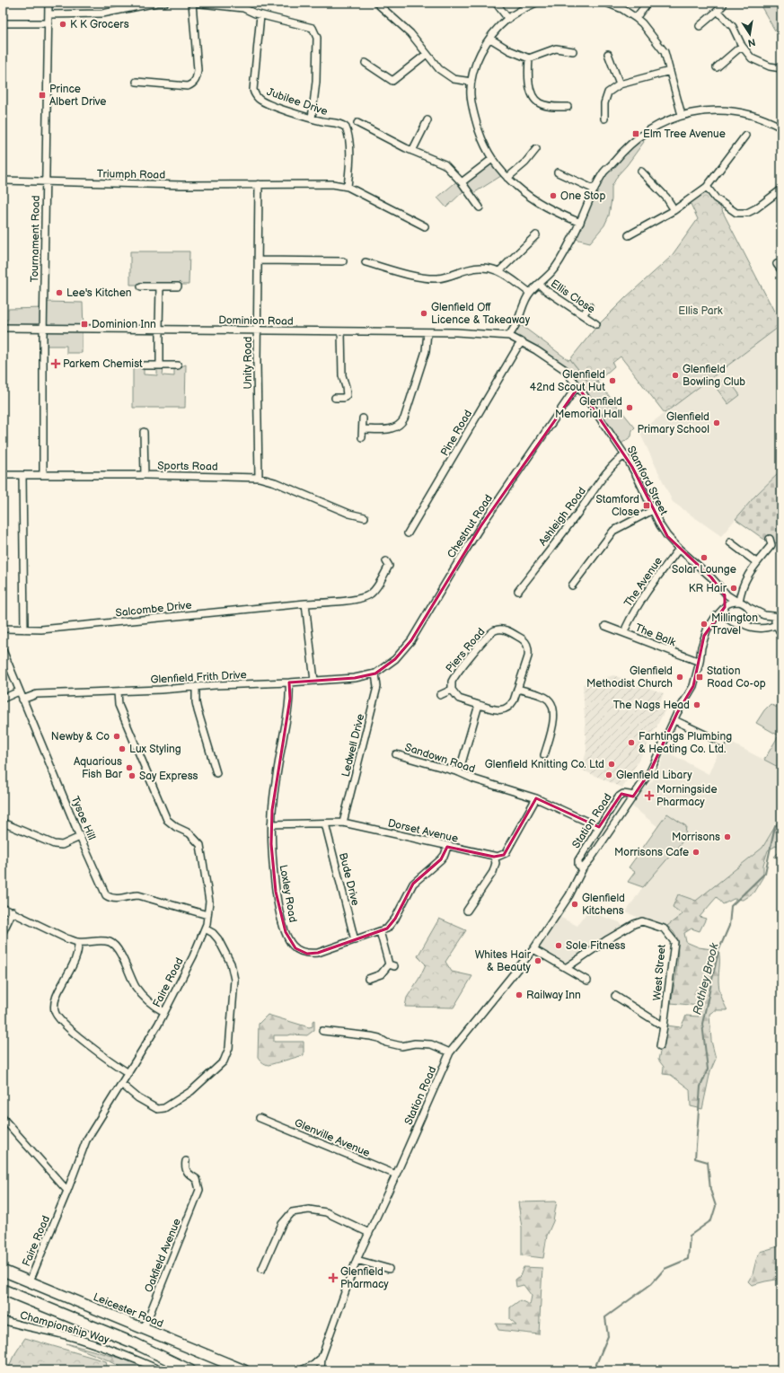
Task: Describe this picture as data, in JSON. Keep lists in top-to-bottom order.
{
  "streets": {
    "highway": ["Leicester Road"],
    "street": [
      "Jubilee Drive",
      "Triumph Road",
      "Tournament Road",
      "Ellis Close",
      "Dominion Road",
      "Unity Road",
      "Pine Road",
      "Sports Road",
      "Stamford Street",
      "Ashleigh Road",
      "Chestnut Road",
      "The Avenue",
      "Salcombe Drive",
      "The Balk",
      "Piers Road",
      "Glenfield Frith Drive",
      "Ledwell Drive",
      "Sandown Road",
      "Tysoe Hill",
      "Station Road",
      "Dorset Avenue",
      "Bude Drive",
      "Loxley Road",
      "West Street",
      "Faire Road",
      "Glenville Avenue",
      "Oakfield Avenue",
      "Championship Way"
    ]
  },
  "crossings": [
    ["Jubilee Drive", "Triumph Road"],
    ["Triumph Road", "Tournament Road"],
    ["Triumph Road", "Unity Road"],
    ["Tournament Road", "Dominion Road"],
    ["Tournament Road", "Sports Road"],
    ["Dominion Road", "Unity Road"],
    ["Dominion Road", "Stamford Street"],
    ["Unity Road", "Sports Road"],
    ["Pine Road", "Stamford Street"],
    ["Stamford Street", "Ashleigh Road"],
    ["Stamford Street", "Chestnut Road"],
    ["Stamford Street", "The Avenue"],
    ["Stamford Street", "Station Road"],
    ["Chestnut Road", "Glenfield Frith Drive"],
    ["Chestnut Road", "Ledwell Drive"],
    ["The Balk", "Station Road"],
    ["Glenfield Frith Drive", "Ledwell Drive"],
    ["Glenfield Frith Drive", "Tysoe Hill"],
    ["Glenfield Frith Drive", "Loxley Road"],
    ["Glenfield Frith Drive", "Faire Road"],
    ["Ledwell Drive", "Dorset Avenue"],
    ["Sandown Road", "Station Road"],
    ["Tysoe Hill", "Faire Road"],
    ["Station Road", "Glenville Avenue"],
    ["Dorset Avenue", "Bude Drive"],
    ["Dorset Avenue", "Loxley Road"],
    ["Bude Drive", "Loxley Road"],
    ["Faire Road", "Leicester Road"],
    ["Oakfield Avenue", "Leicester Road"]
  ],
  "water": ["Rothley Brook"],
  "parks": ["Ellis Park"],
  "places": {
    "other": [
      "K K Grocers",
      "One Stop",
      "Lee's Kitchen",
      "Glenfield Off Licence & Takeaway",
      "Glenfield Bowling Club",
      "Glenfield 42nd Scout Hut",
      "Glenfield Memorial Hall",
      "Glenfield Primary School",
      "Solar Lounge",
      "KR Hair",
      "Millington Travel",
      "Glenfield Methodist Church",
      "The Nags Head",
      "Newby & Co",
      "Farhtings Plumbing & Heating Co. Ltd.",
      "Lux Styling",
      "Glenfield Knitting Co. Ltd",
      "Aquarious Fish Bar",
      "Glenfield Libary",
      "Say Express",
      "Morrisons",
      "Morrisons Cafe",
      "Glenfield Kitchens",
      "Sole Fitness",
      "Whites Hair & Beauty",
      "Railway Inn"
    ],
    "transit": [
      "Prince Albert Drive",
      "Elm Tree Avenue",
      "Dominion Inn",
      "Stamford Close",
      "Station Road Co-op"
    ],
    "health": ["Parkem Chemist", "Morningside Pharmacy", "Glenfield Pharmacy"]
  },
  "north": "bottom"
}
